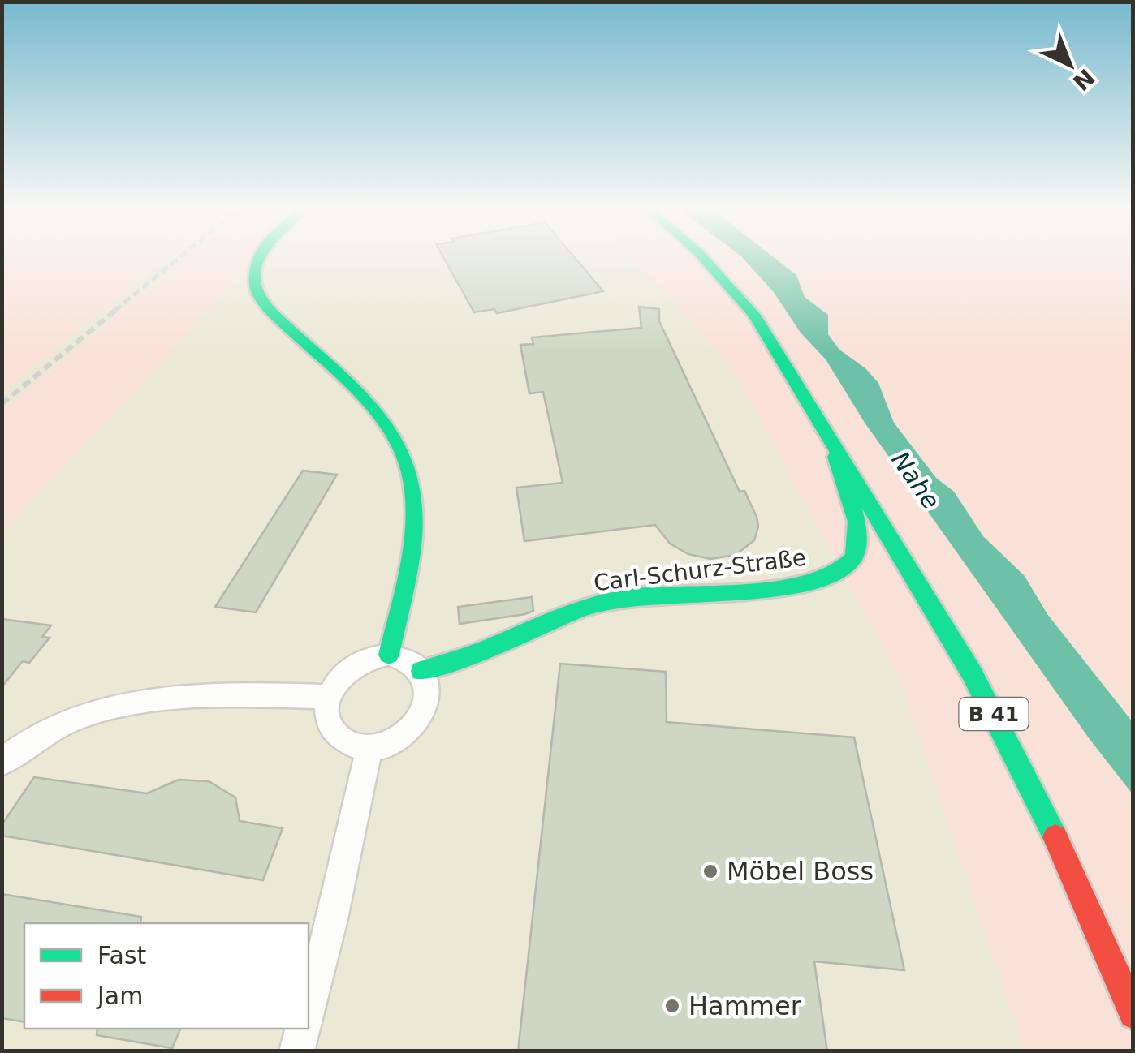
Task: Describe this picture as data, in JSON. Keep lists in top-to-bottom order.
{
  "streets": {
    "street": ["Carl-Schurz-Straße", "B 41"]
  },
  "crossings": [
    ["Carl-Schurz-Straße", "B 41"]
  ],
  "water": ["Nahe"],
  "places": ["Möbel Boss", "Hammer"],
  "legend": ["Fast", "Jam"],
  "north": "bottom right"
}
